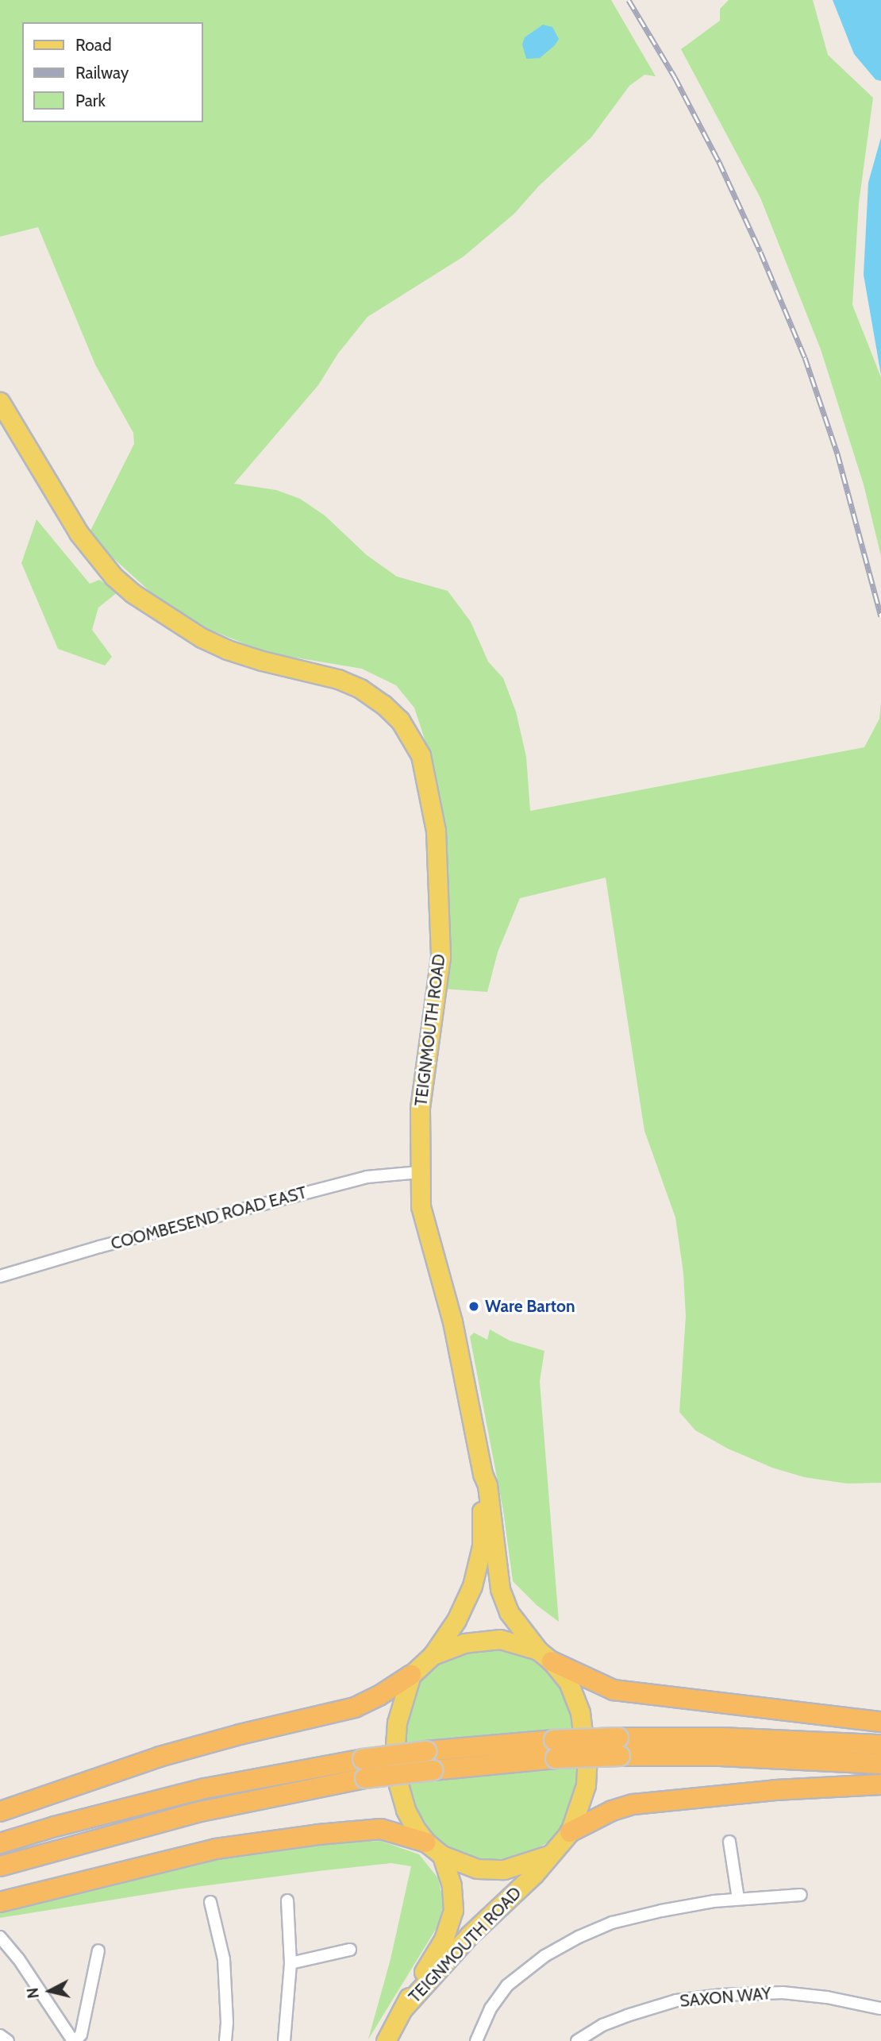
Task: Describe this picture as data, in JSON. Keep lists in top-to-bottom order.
{
  "streets": {
    "main road": ["TEIGNMOUTH ROAD"],
    "street": ["COOMBESEND ROAD EAST", "SAXON WAY"]
  },
  "crossings": [
    ["TEIGNMOUTH ROAD", "COOMBESEND ROAD EAST"]
  ],
  "places": ["Ware Barton"],
  "legend": ["Road", "Railway", "Park"],
  "north": "left"
}
